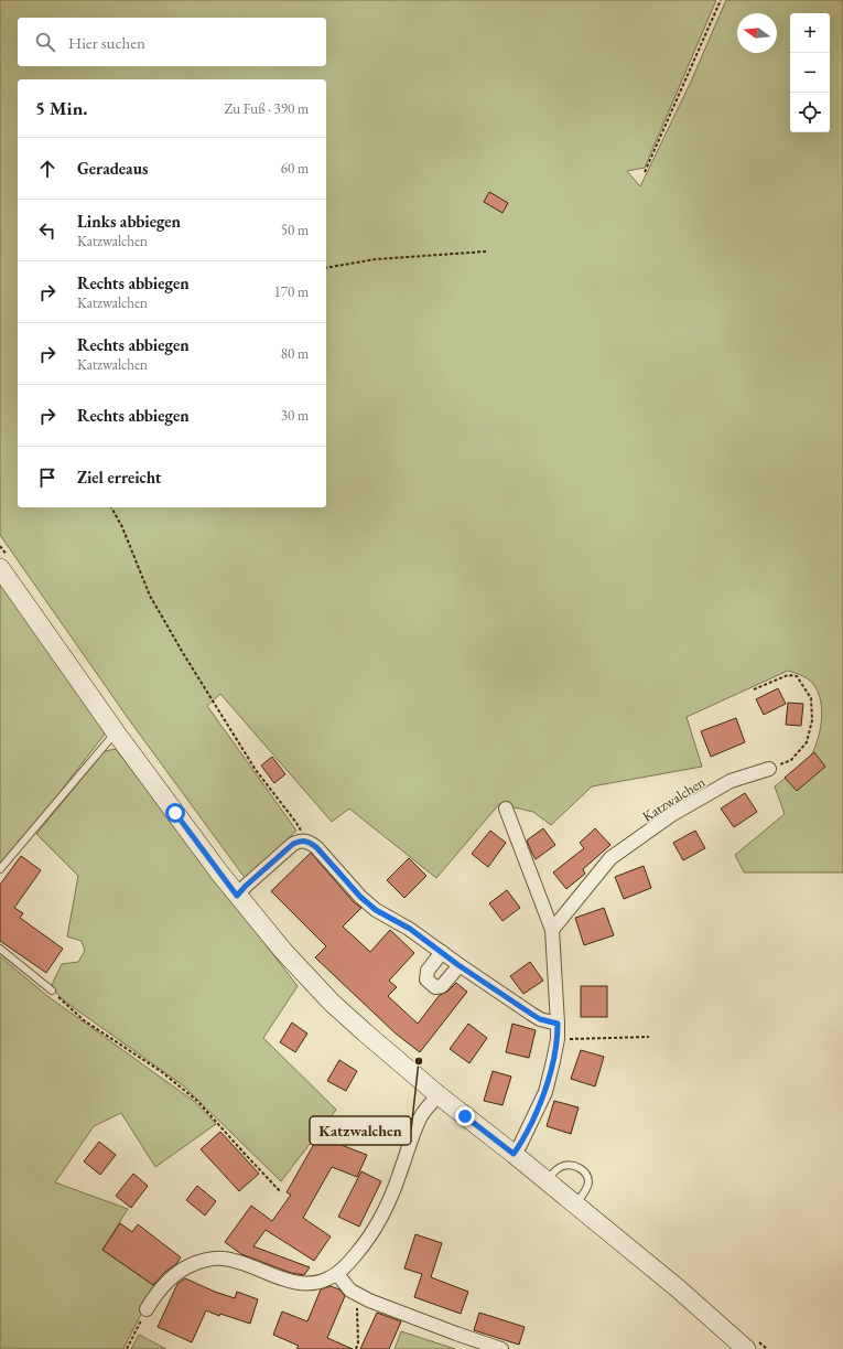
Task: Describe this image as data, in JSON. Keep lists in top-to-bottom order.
{
  "streets": {
    "street": ["Katzwalchen"]
  },
  "places": ["Katzwalchen"],
  "north": "left",
  "page": {
    "map_buttons": ["+", "−"],
    "search": "Hier suchen",
    "heading": ["5 Min.", "Zu Fuß · 390 m"],
    "list": [
      ["Geradeaus", "60 m"],
      ["Links abbiegen", "Katzwalchen", "50 m"],
      ["Rechts abbiegen", "Katzwalchen", "170 m"],
      ["Rechts abbiegen", "Katzwalchen", "80 m"],
      ["Rechts abbiegen", "30 m"],
      "Ziel erreicht"
    ]
  }
}
